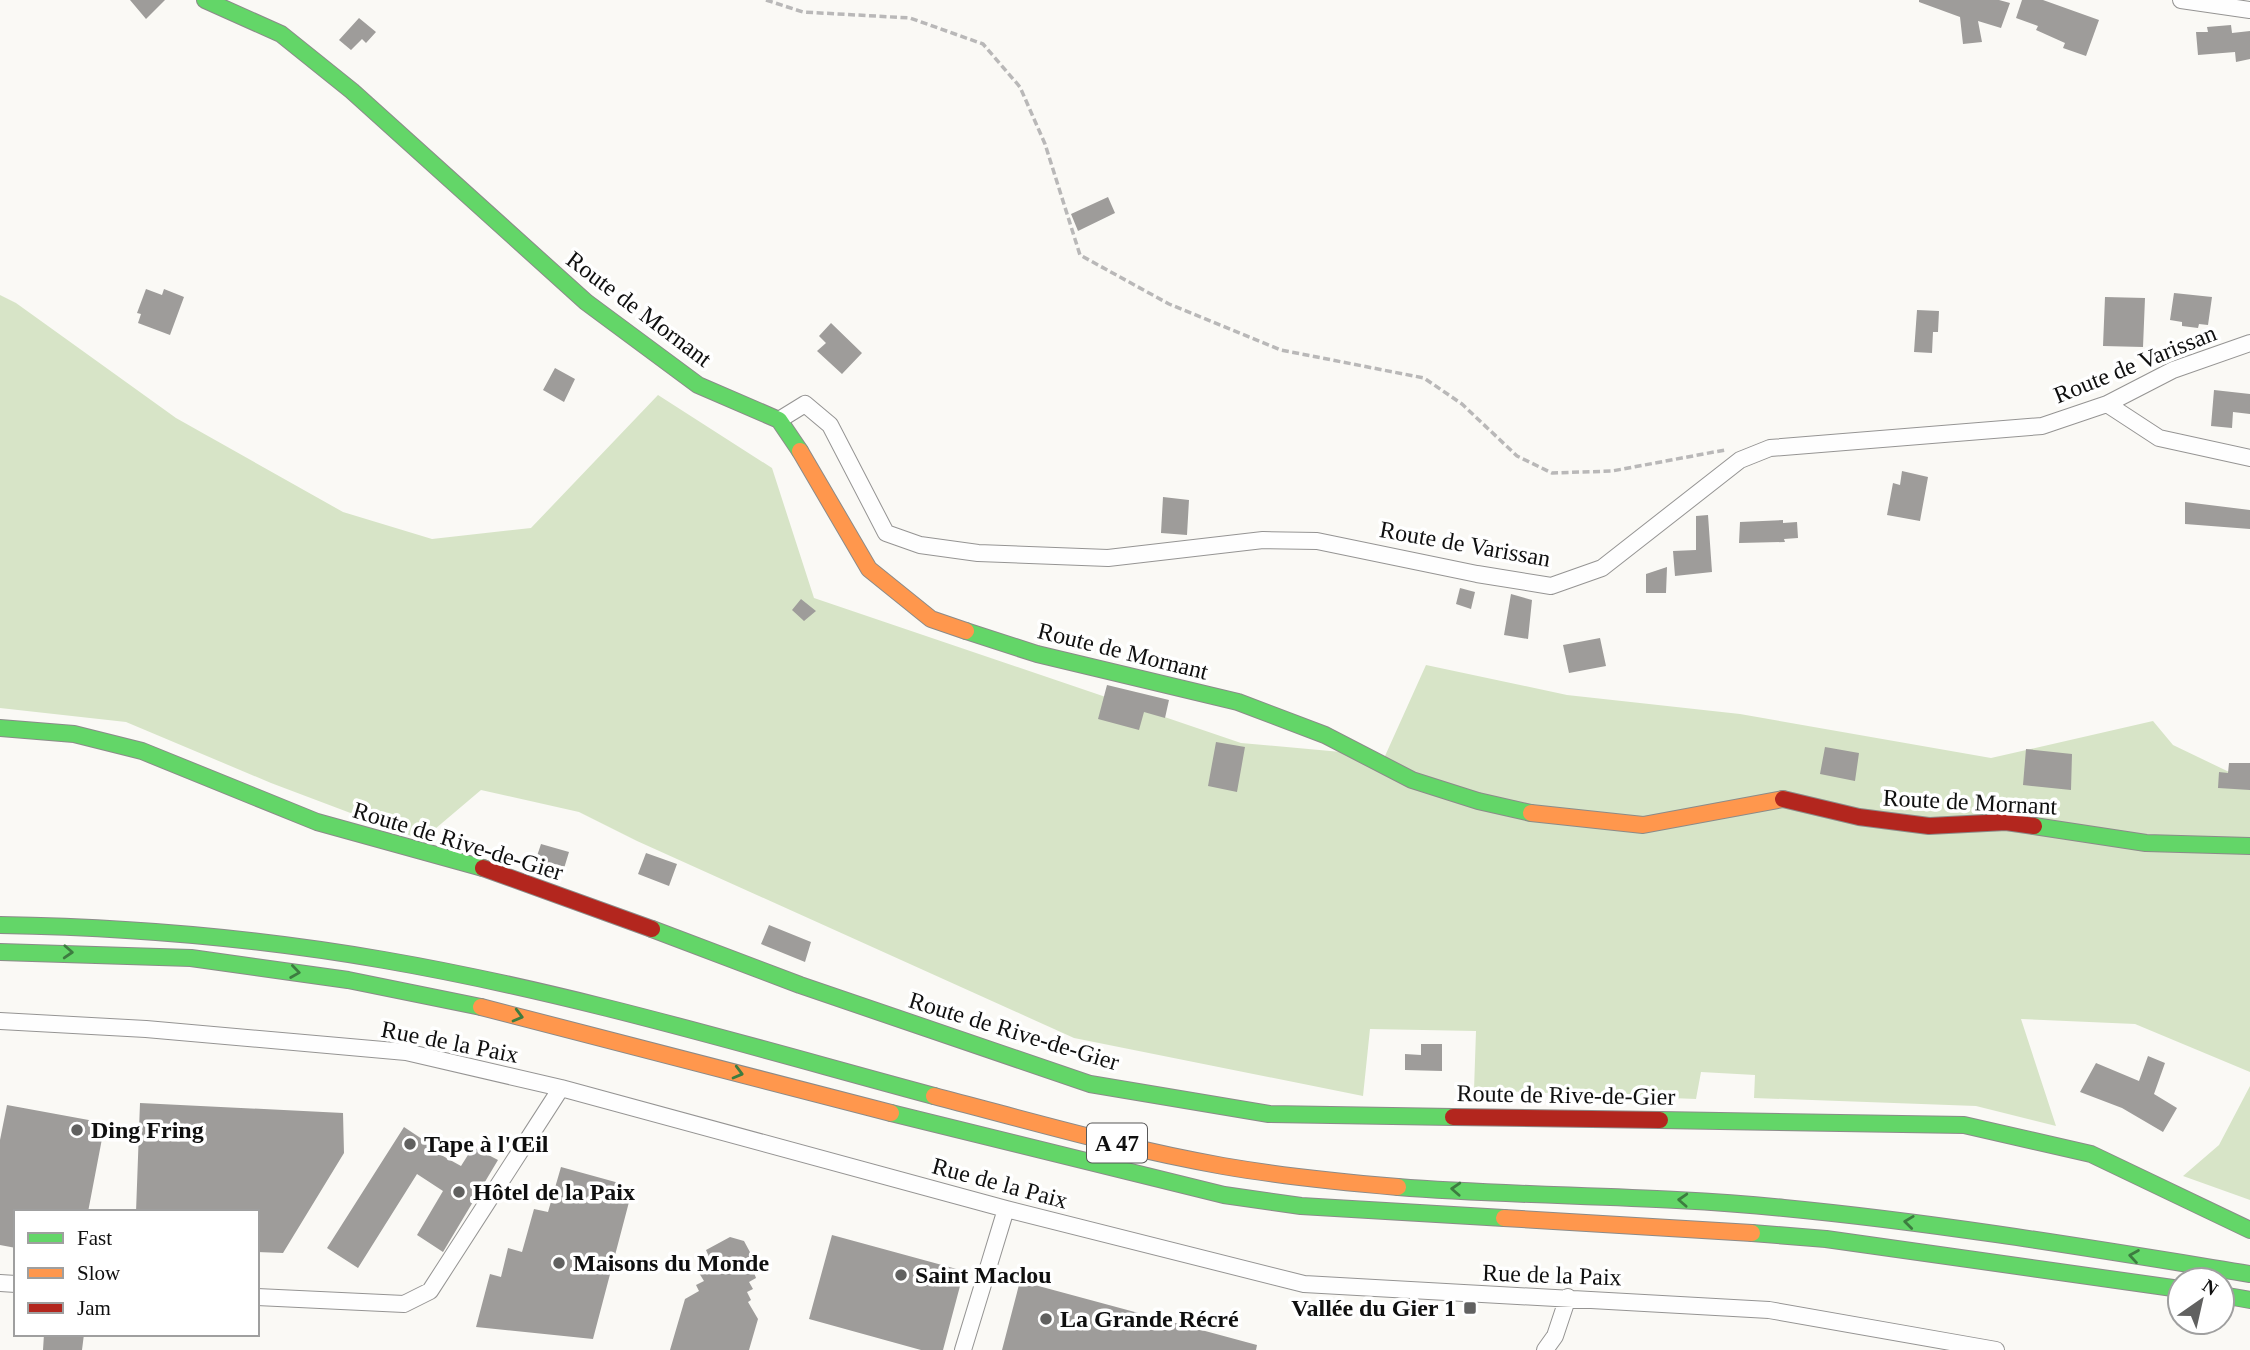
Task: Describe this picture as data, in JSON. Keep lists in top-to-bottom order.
{
  "streets": {
    "main road": ["Route de Mornant", "Route de Rive-de-Gier", "A 47"],
    "street": ["Route de Varissan", "Rue de la Paix"]
  },
  "crossings": [
    ["Route de Mornant", "Route de Varissan"]
  ],
  "places": {
    "other": [
      "Ding Fring",
      "Tape à l'Œil",
      "Hôtel de la Paix",
      "Maisons du Monde",
      "Saint Maclou",
      "La Grande Récré"
    ],
    "transit": ["Vallée du Gier 1"]
  },
  "legend": ["Fast", "Slow", "Jam"],
  "north": "top right"
}
